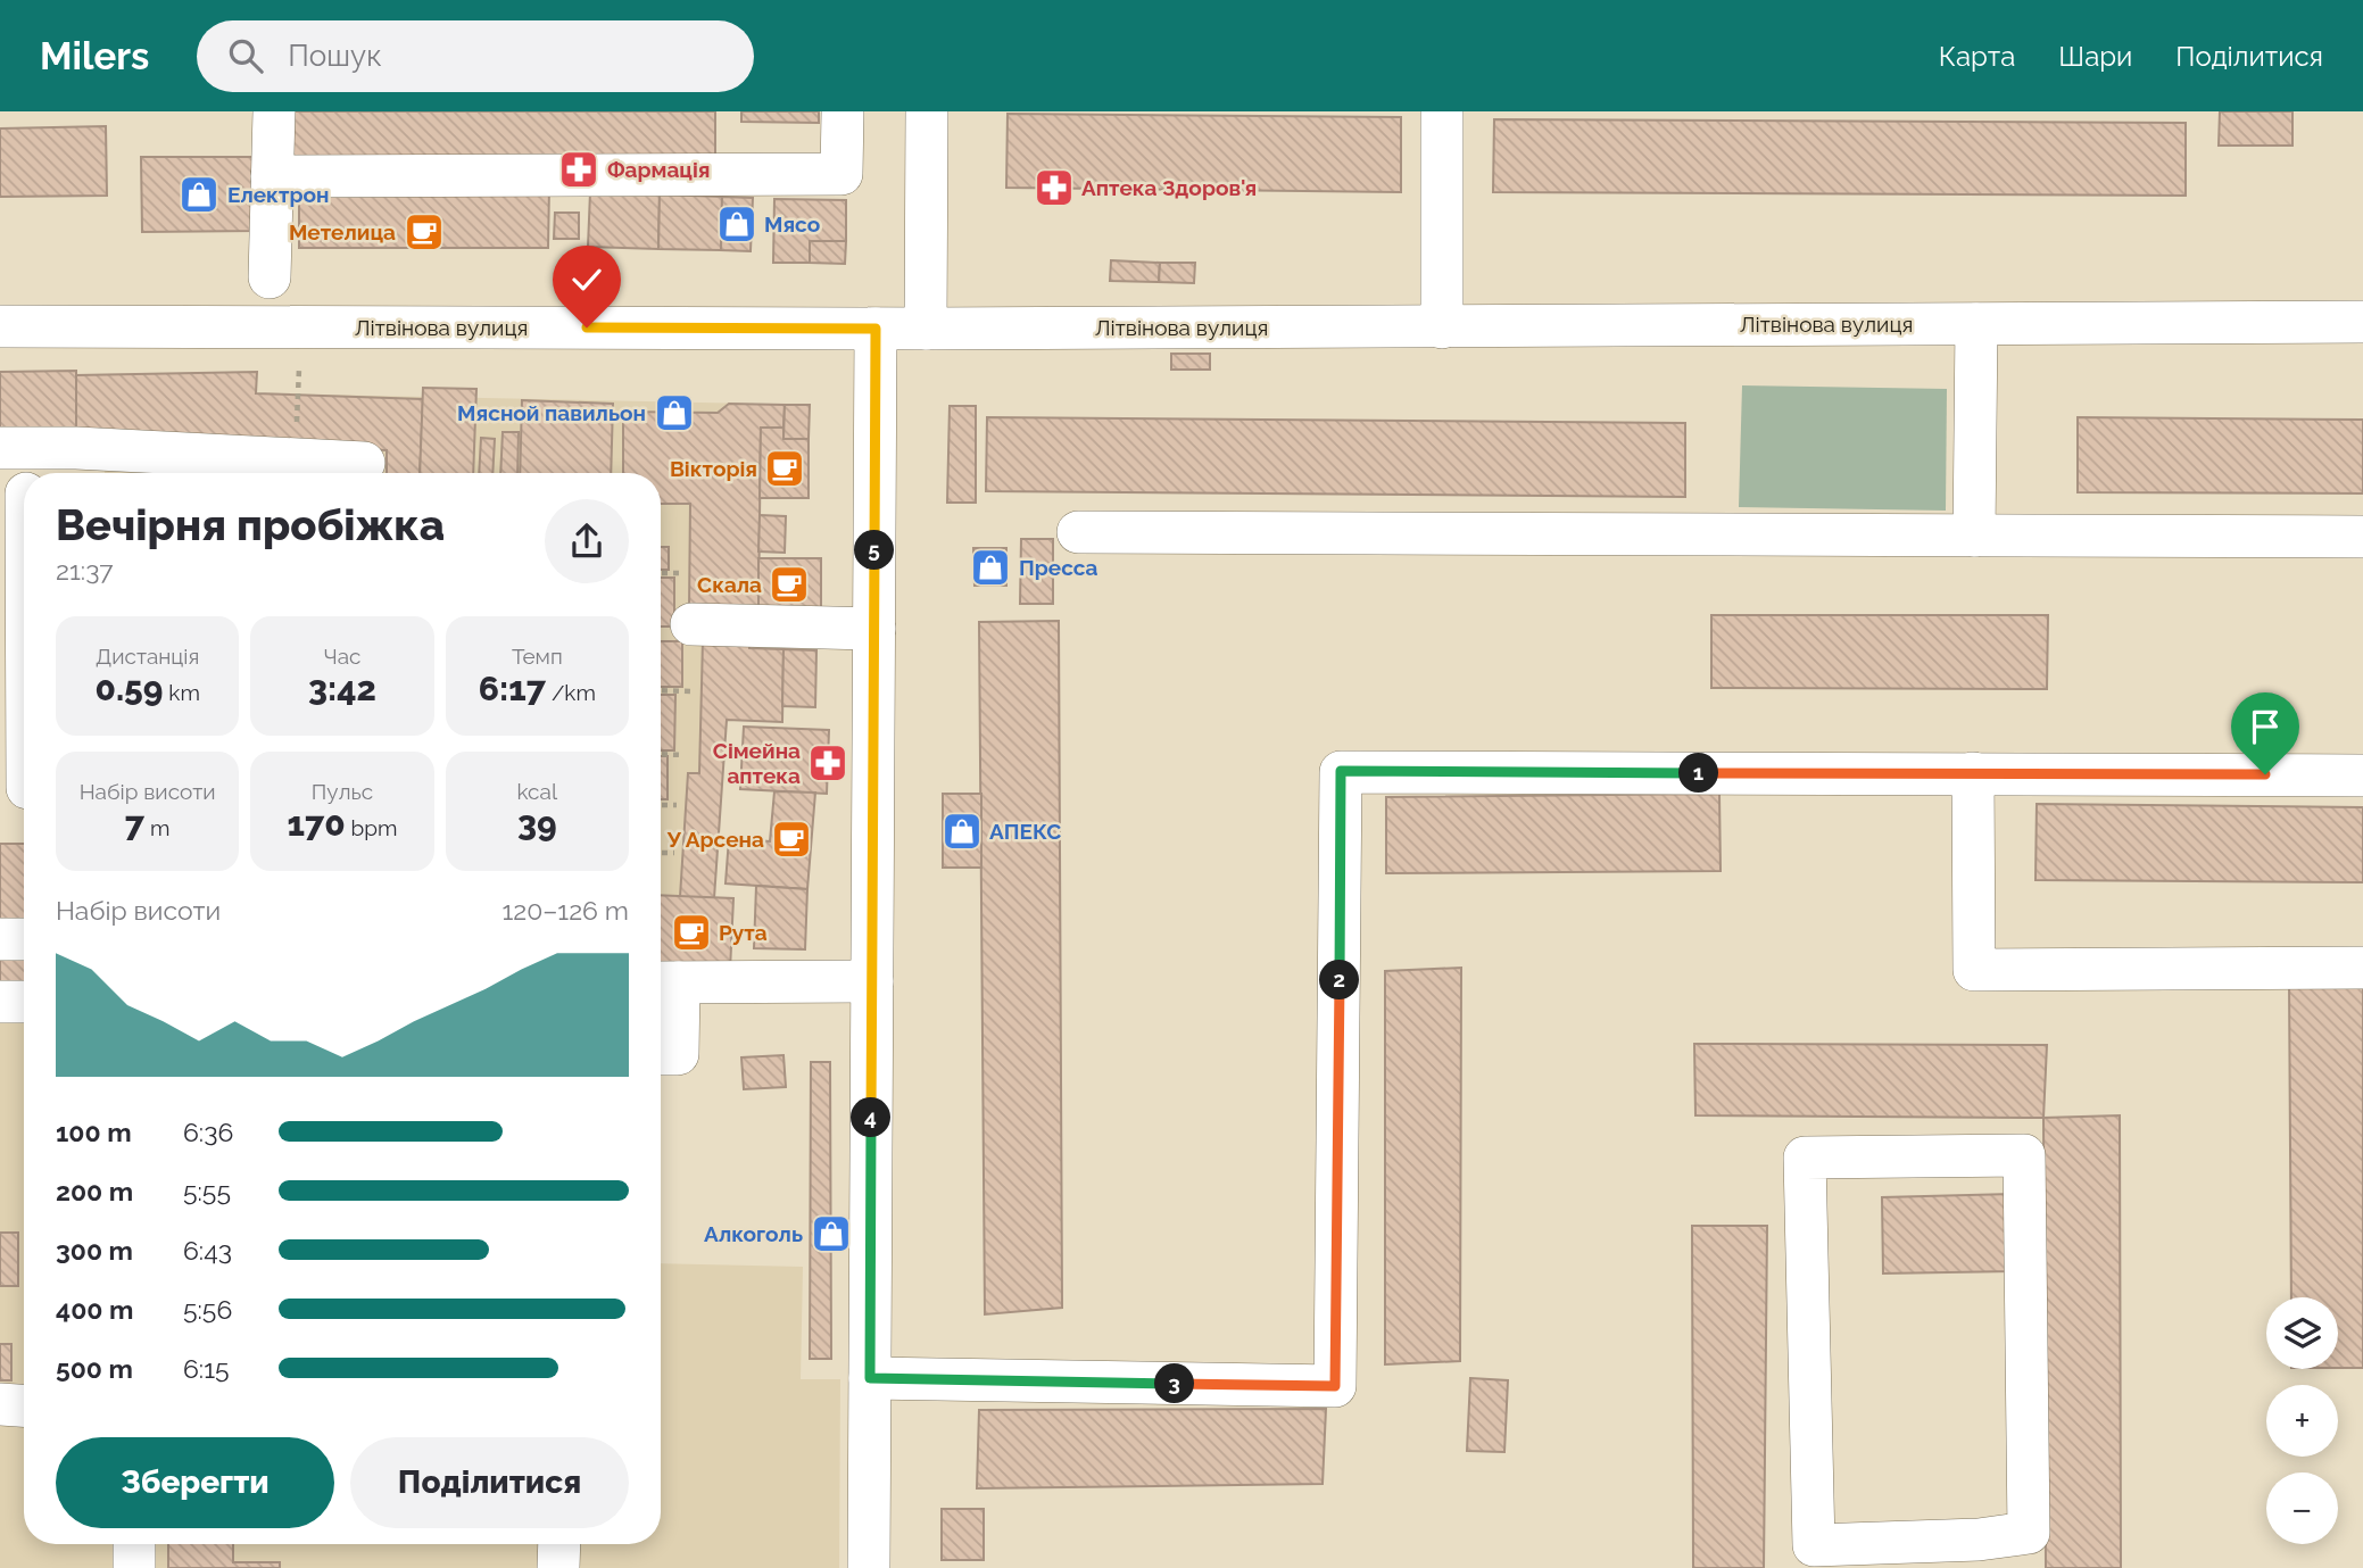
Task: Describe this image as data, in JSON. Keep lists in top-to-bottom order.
{
  "streets": {
    "street": ["Літвінова вулиця"]
  },
  "places": {
    "pharmacy": ["Фармація", "Аптека Здоров'я", "Сімейна аптека"],
    "shop": [
      "Електрон",
      "Мясо",
      "Мясной павильон",
      "Пресса",
      "АПЕКС",
      "Алкоголь"
    ],
    "cafe": [
      "Метелица",
      "Вікторія",
      "Скала",
      "У Арсена",
      "Рута"
    ]
  },
  "page": {
    "header": "Milers",
    "search": "Пошук",
    "nav": ["Карта", "Шари", "Поділитися"],
    "heading": ["Вечірня пробіжка", "21:37"],
    "pins": [
      "5",
      "1",
      "2",
      "4",
      "3"
    ],
    "stats": [
      ["Дистанція", "0.59 km"],
      ["Час", "3:42"],
      ["Темп", "6:17 /km"],
      ["Набір висоти", "7 m"],
      ["Пульс", "170 bpm"],
      ["kcal", "39"]
    ],
    "chart": ["Набір висоти", "120–126 m"],
    "list": [
      {
        "name": "100 m",
        "note": "6:36"
      },
      {
        "name": "200 m",
        "note": "5:55"
      },
      {
        "name": "300 m",
        "note": "6:43"
      },
      {
        "name": "400 m",
        "note": "5:56"
      },
      {
        "name": "500 m",
        "note": "6:15"
      }
    ],
    "map_buttons": ["+", "−"],
    "buttons": ["Зберегти", "Поділитися"]
  }
}
